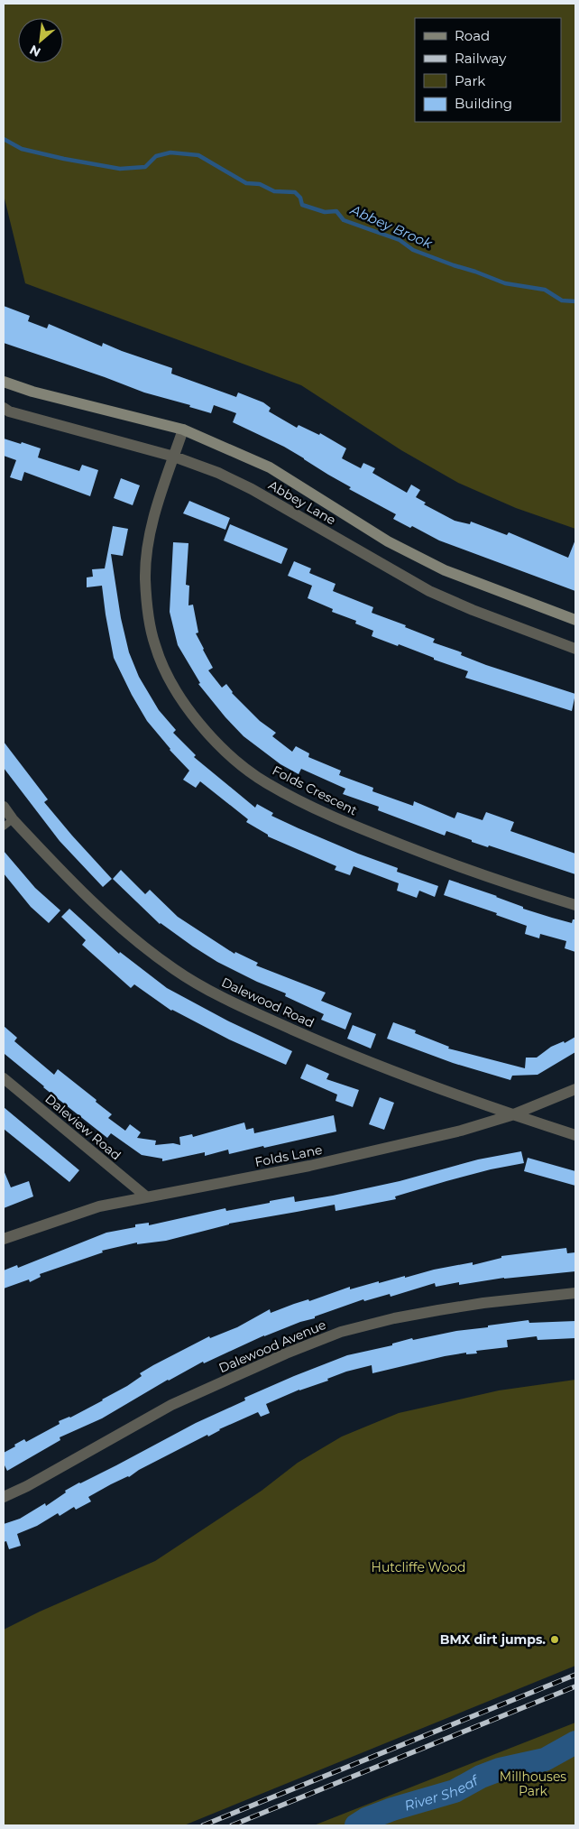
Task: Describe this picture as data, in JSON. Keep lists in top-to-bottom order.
{
  "streets": {
    "main road": ["Abbey Lane"],
    "street": [
      "Folds Crescent",
      "Dalewood Road",
      "Daleview Road",
      "Folds Lane",
      "Dalewood Avenue"
    ]
  },
  "crossings": [
    ["Abbey Lane", "Folds Crescent"],
    ["Dalewood Road", "Folds Lane"],
    ["Daleview Road", "Folds Lane"]
  ],
  "water": ["Abbey Brook", "River Sheaf"],
  "parks": ["Hutcliffe Wood", "Millhouses Park"],
  "places": ["BMX dirt jumps."],
  "legend": [
    "Road",
    "Railway",
    "Park",
    "Building"
  ],
  "north": "bottom left"
}
